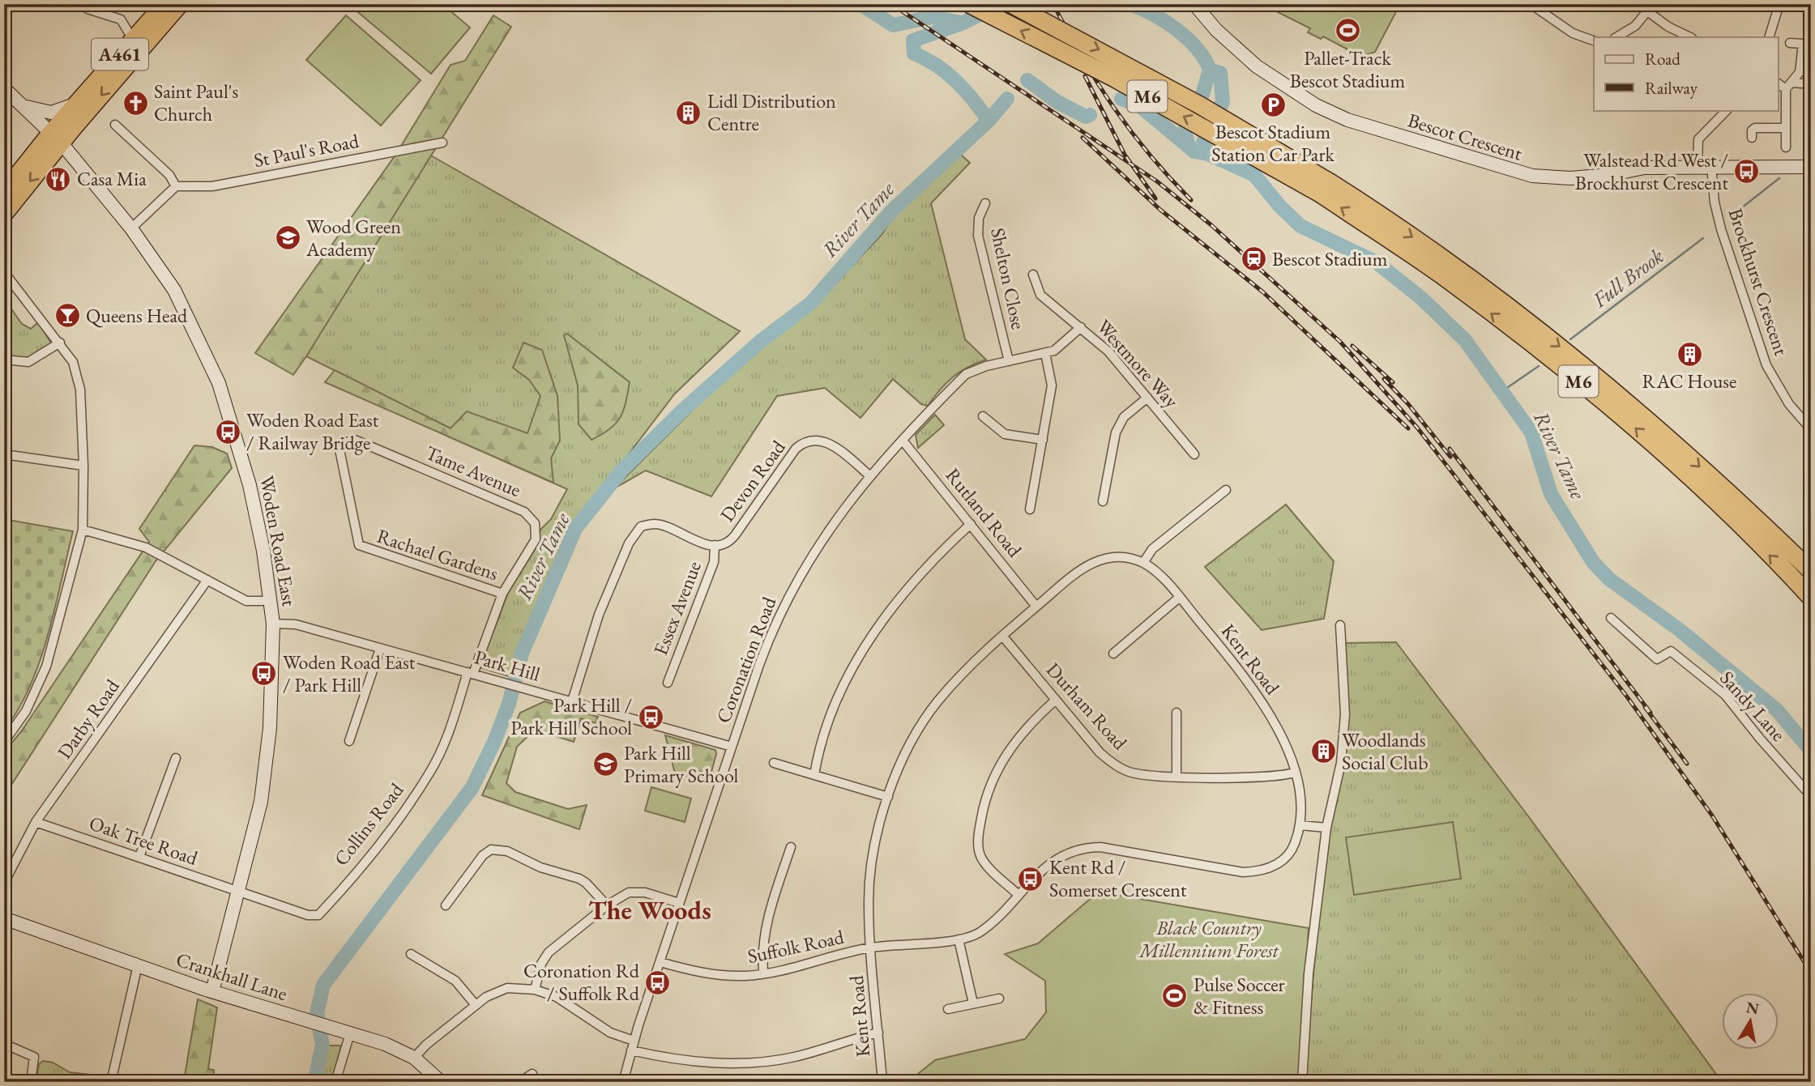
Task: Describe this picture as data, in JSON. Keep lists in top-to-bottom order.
{
  "streets": {
    "highway": ["A461", "M6"],
    "street": [
      "Bescot Crescent",
      "St Paul's Road",
      "Shelton Close",
      "Brockhurst Crescent",
      "Westmore Way",
      "Tame Avenue",
      "Devon Road",
      "Rutland Road",
      "Woden Road East",
      "Rachael Gardens",
      "Essex Avenue",
      "Kent Road",
      "Coronation Road",
      "Park Hill",
      "Durham Road",
      "Sandy Lane",
      "Darby Road",
      "Collins Road",
      "Oak Tree Road",
      "Suffolk Road",
      "Crankhall Lane"
    ]
  },
  "crossings": [
    ["A461", "Woden Road East"],
    ["Bescot Crescent", "Brockhurst Crescent"],
    ["Shelton Close", "Coronation Road"],
    ["Westmore Way", "Coronation Road"],
    ["Tame Avenue", "Rachael Gardens"],
    ["Tame Avenue", "Park Hill"],
    ["Tame Avenue", "Collins Road"],
    ["Devon Road", "Essex Avenue"],
    ["Devon Road", "Coronation Road"],
    ["Devon Road", "Park Hill"],
    ["Rutland Road", "Kent Road"],
    ["Rutland Road", "Coronation Road"],
    ["Woden Road East", "Park Hill"],
    ["Woden Road East", "Collins Road"],
    ["Woden Road East", "Oak Tree Road"],
    ["Woden Road East", "Crankhall Lane"],
    ["Kent Road", "Durham Road"],
    ["Kent Road", "Suffolk Road"],
    ["Coronation Road", "Park Hill"],
    ["Coronation Road", "Suffolk Road"],
    ["Park Hill", "Collins Road"],
    ["Darby Road", "Oak Tree Road"],
    ["Collins Road", "Oak Tree Road"]
  ],
  "districts": ["The Woods"],
  "water": ["River Tame", "Full Brook"],
  "parks": ["Black Country Millennium Forest"],
  "places": {
    "sports": ["Pallet-Track Bescot Stadium", "Pulse Soccer & Fitness"],
    "church": ["Saint Paul's Church"],
    "parking": ["Bescot Stadium Station Car Park"],
    "building": ["Lidl Distribution Centre", "RAC House", "Woodlands Social Club"],
    "bus stop": [
      "Walstead Rd West / Brockhurst Crescent",
      "Woden Road East / Railway Bridge",
      "Woden Road East / Park Hill",
      "Park Hill / Park Hill School",
      "Kent Rd / Somerset Crescent",
      "Coronation Rd / Suffolk Rd"
    ],
    "restaurant": ["Casa Mia"],
    "school or university": ["Wood Green Academy", "Park Hill Primary School"],
    "station": ["Bescot Stadium"],
    "bar": ["Queens Head"]
  },
  "legend": ["Road", "Railway"],
  "north": "top"
}
